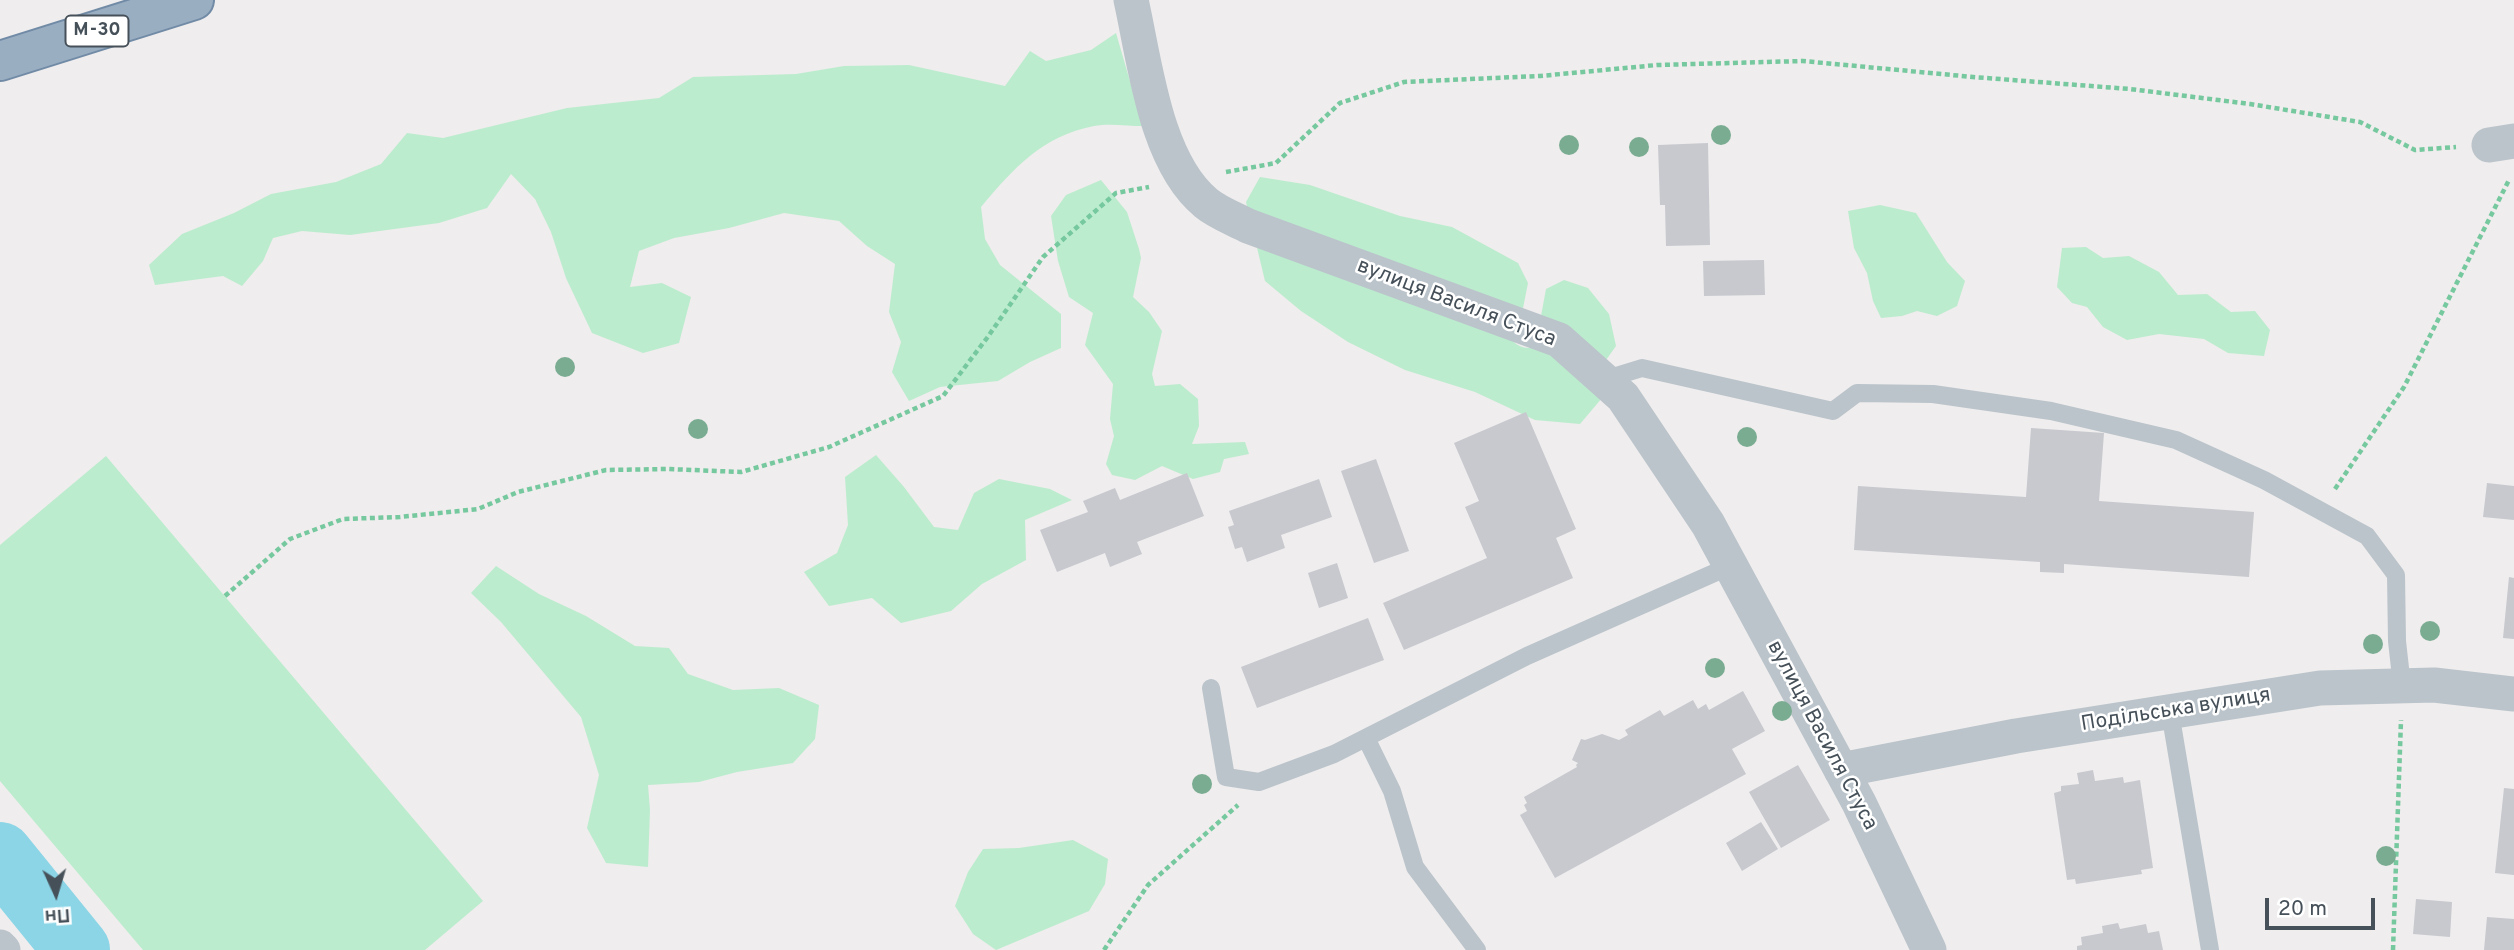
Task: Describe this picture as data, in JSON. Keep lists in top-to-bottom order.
{
  "streets": {
    "highway": ["М-30"],
    "street": ["вулиця Василя Стуса", "Подільська вулиця"]
  },
  "crossings": [
    ["вулиця Василя Стуса", "Подільська вулиця"]
  ],
  "scale_bar": "20 m",
  "north": "bottom"
}
